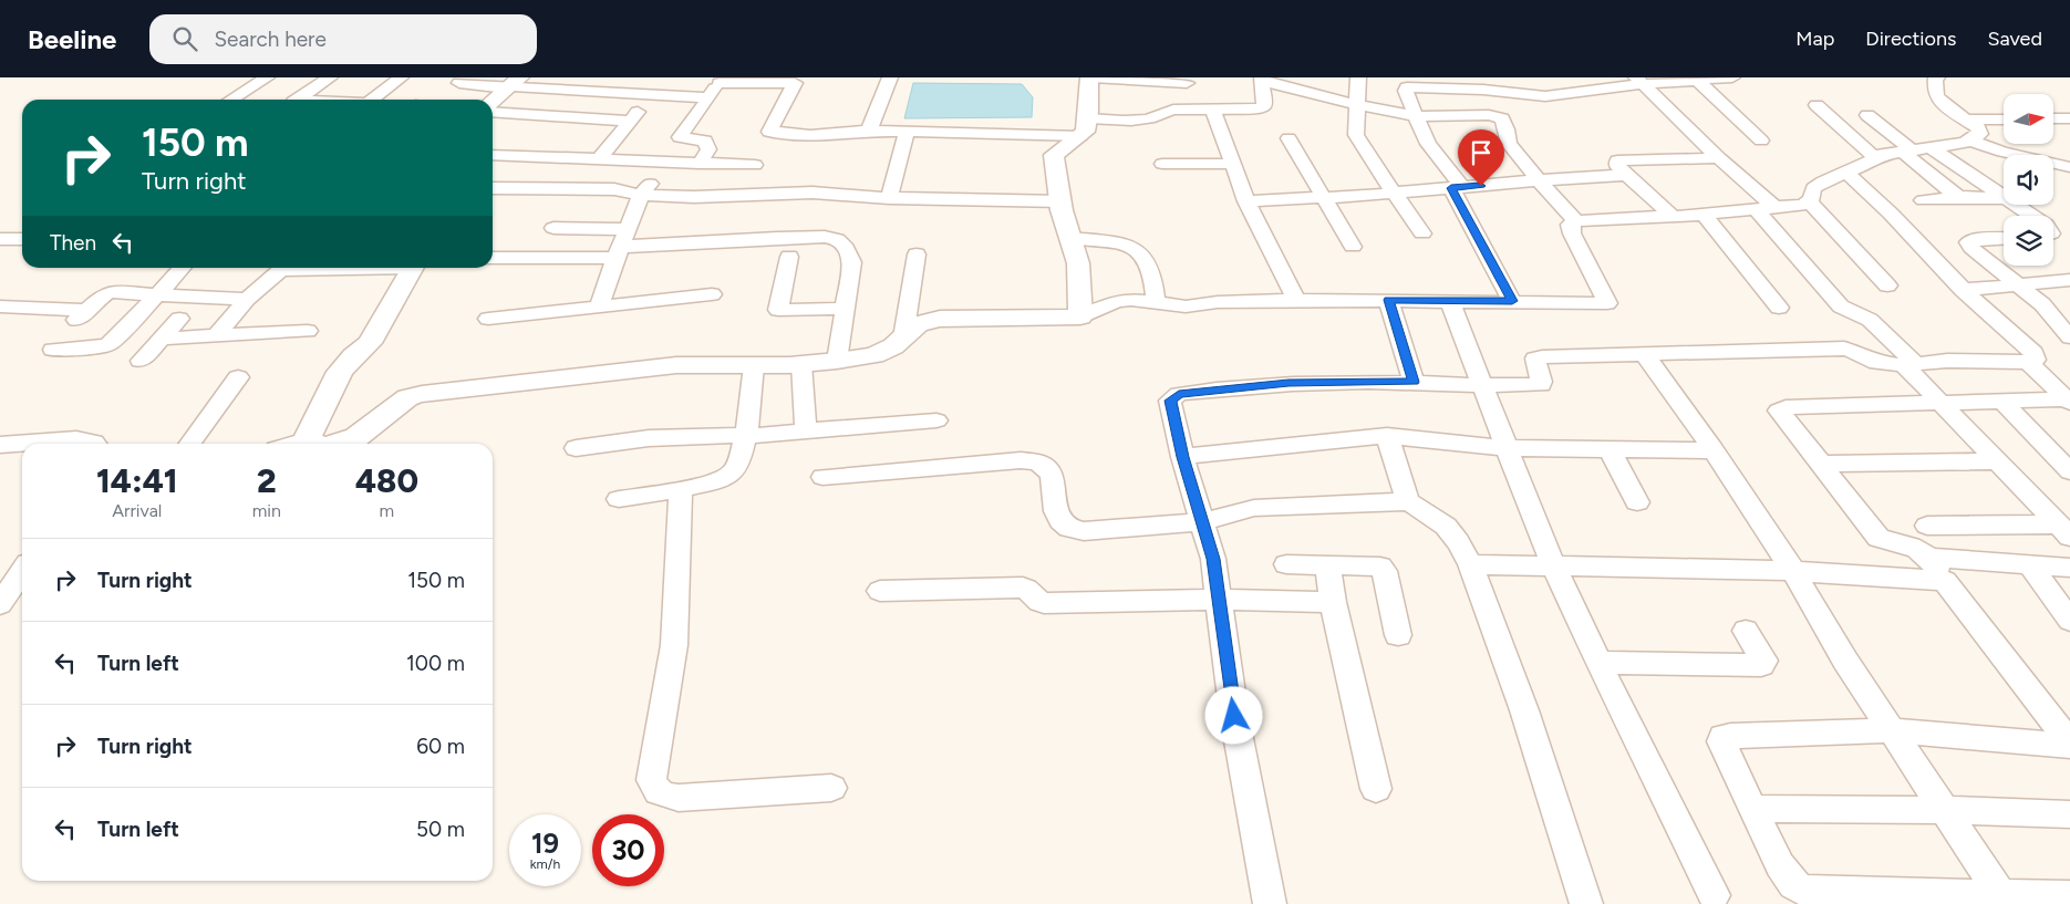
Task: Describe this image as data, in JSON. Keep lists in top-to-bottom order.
{
  "north": "right",
  "page": {
    "header": "Beeline",
    "search": "Search here",
    "nav": ["Map", "Directions", "Saved"],
    "turn": ["150 m", "Turn right"],
    "then": "Then",
    "eta": [
      "14:41",
      "Arrival",
      "2",
      "min",
      "480",
      "m"
    ],
    "list": [
      {
        "name": "Turn right",
        "value": "150 m"
      },
      {
        "name": "Turn left",
        "value": "100 m"
      },
      {
        "name": "Turn right",
        "value": "60 m"
      },
      {
        "name": "Turn left",
        "value": "50 m"
      }
    ],
    "speed": "19 km/h",
    "limit": "30"
  }
}
